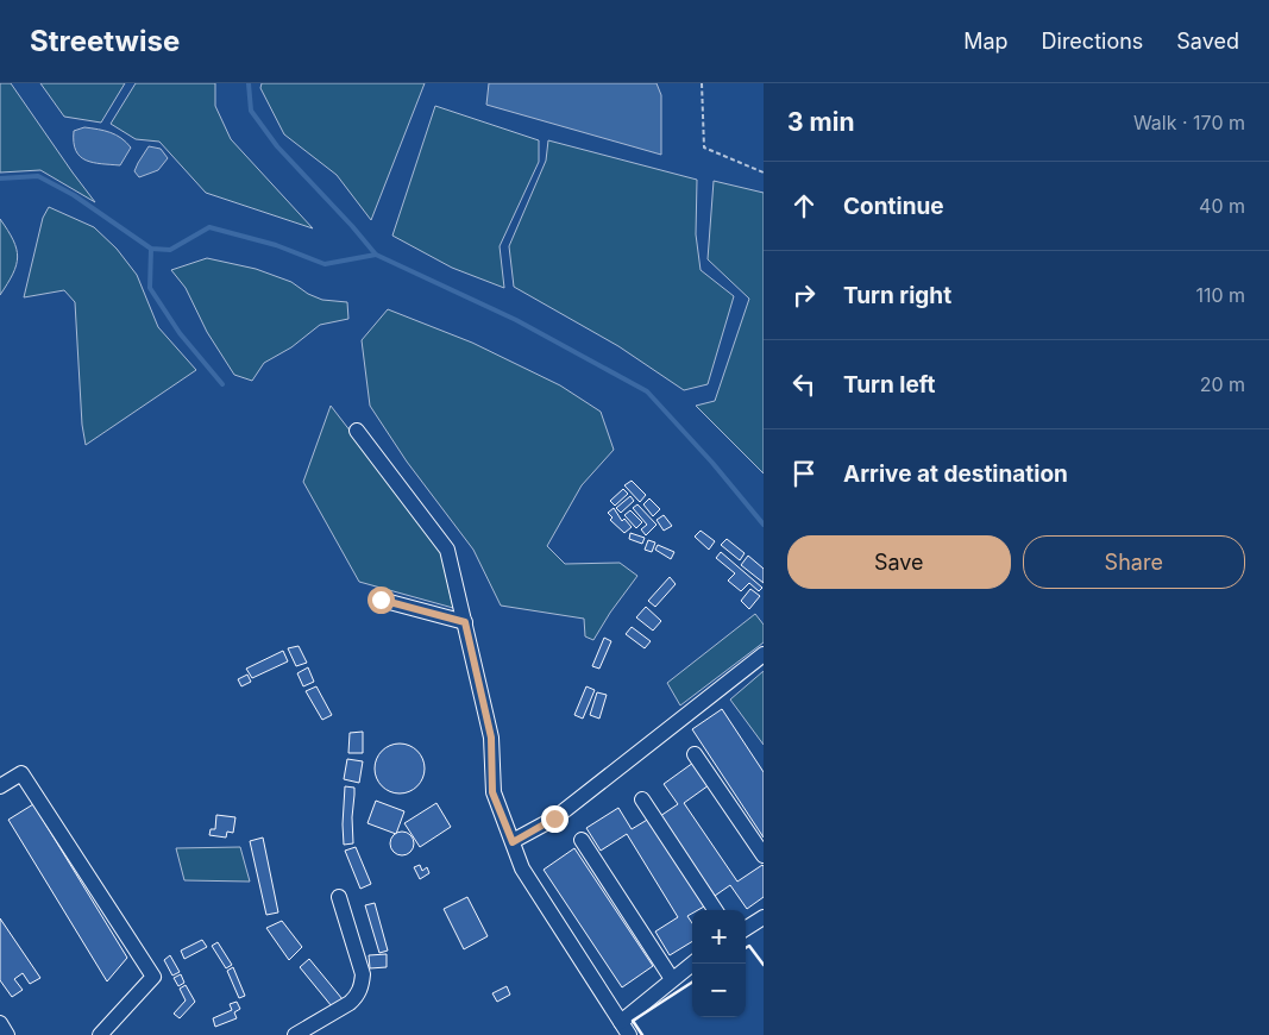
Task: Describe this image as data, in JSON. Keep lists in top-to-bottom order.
{
  "page": {
    "header": "Streetwise",
    "nav": ["Map", "Directions", "Saved"],
    "heading": ["3 min", "Walk · 170 m"],
    "list": [
      ["Continue", "40 m"],
      ["Turn right", "110 m"],
      ["Turn left", "20 m"],
      "Arrive at destination"
    ],
    "buttons": ["Save", "Share"],
    "map_buttons": ["+", "−"]
  }
}
